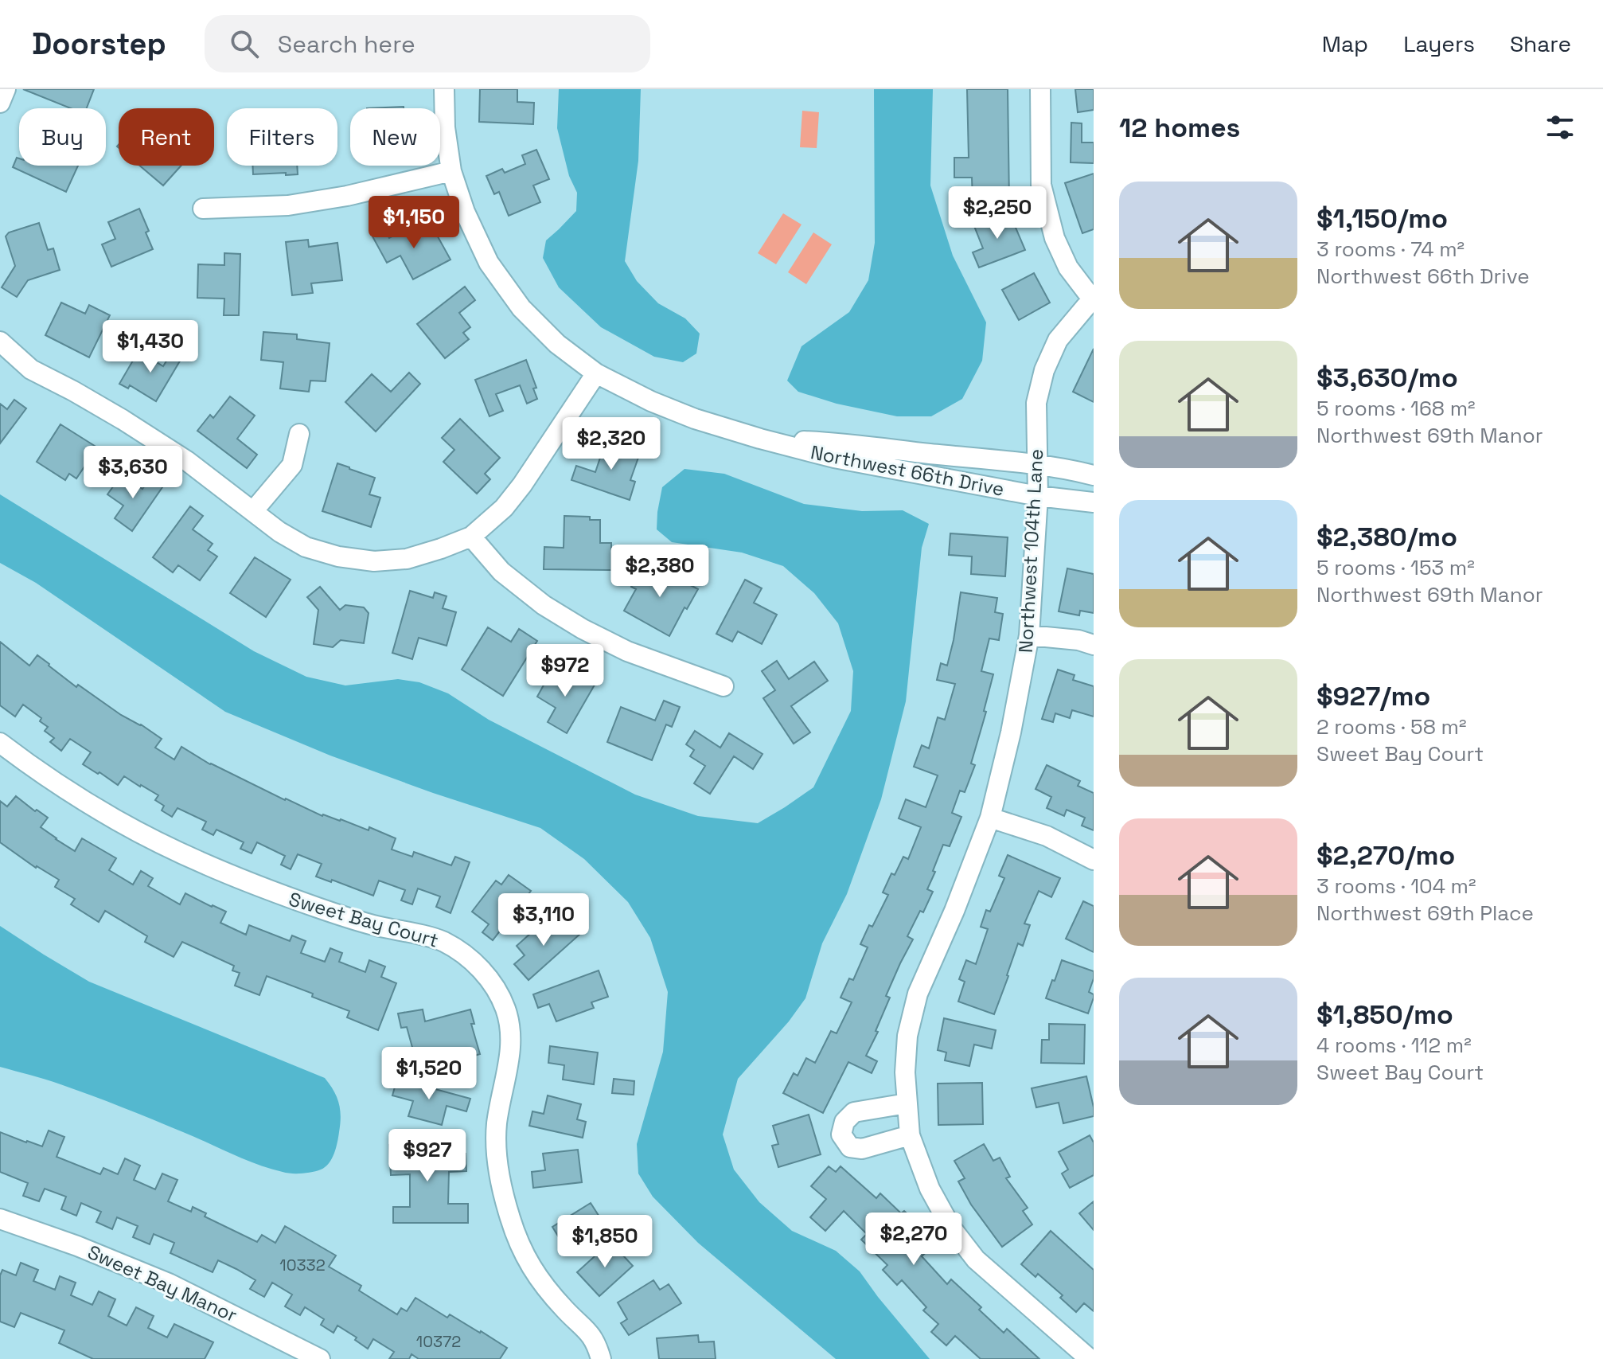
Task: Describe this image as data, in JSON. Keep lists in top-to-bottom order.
{
  "streets": {
    "street": [
      "Northwest 66th Drive",
      "Northwest 104th Lane",
      "Sweet Bay Court",
      "Sweet Bay Manor"
    ]
  },
  "crossings": [
    ["Northwest 66th Drive", "Northwest 104th Lane"]
  ],
  "house_numbers": ["10332", "10372"],
  "page": {
    "header": "Doorstep",
    "search": "Search here",
    "nav": ["Map", "Layers", "Share"],
    "heading": "12 homes",
    "chip": [
      "Buy",
      "Rent",
      "Filters",
      "New"
    ],
    "list": [
      {
        "name": "$1,150/mo",
        "note": "3 rooms · 74 m² · Northwest 66th Drive"
      },
      {
        "name": "$3,630/mo",
        "note": "5 rooms · 168 m² · Northwest 69th Manor"
      },
      {
        "name": "$2,380/mo",
        "note": "5 rooms · 153 m² · Northwest 69th Manor"
      },
      {
        "name": "$927/mo",
        "note": "2 rooms · 58 m² · Sweet Bay Court"
      },
      {
        "name": "$2,270/mo",
        "note": "3 rooms · 104 m² · Northwest 69th Place"
      },
      {
        "name": "$1,850/mo",
        "note": "4 rooms · 112 m² · Sweet Bay Court"
      }
    ],
    "price": [
      "$2,250",
      "$1,150",
      "$1,430",
      "$2,320",
      "$3,630",
      "$2,380",
      "$972",
      "$3,110",
      "$1,520",
      "$927",
      "$2,270",
      "$1,850"
    ]
  }
}
